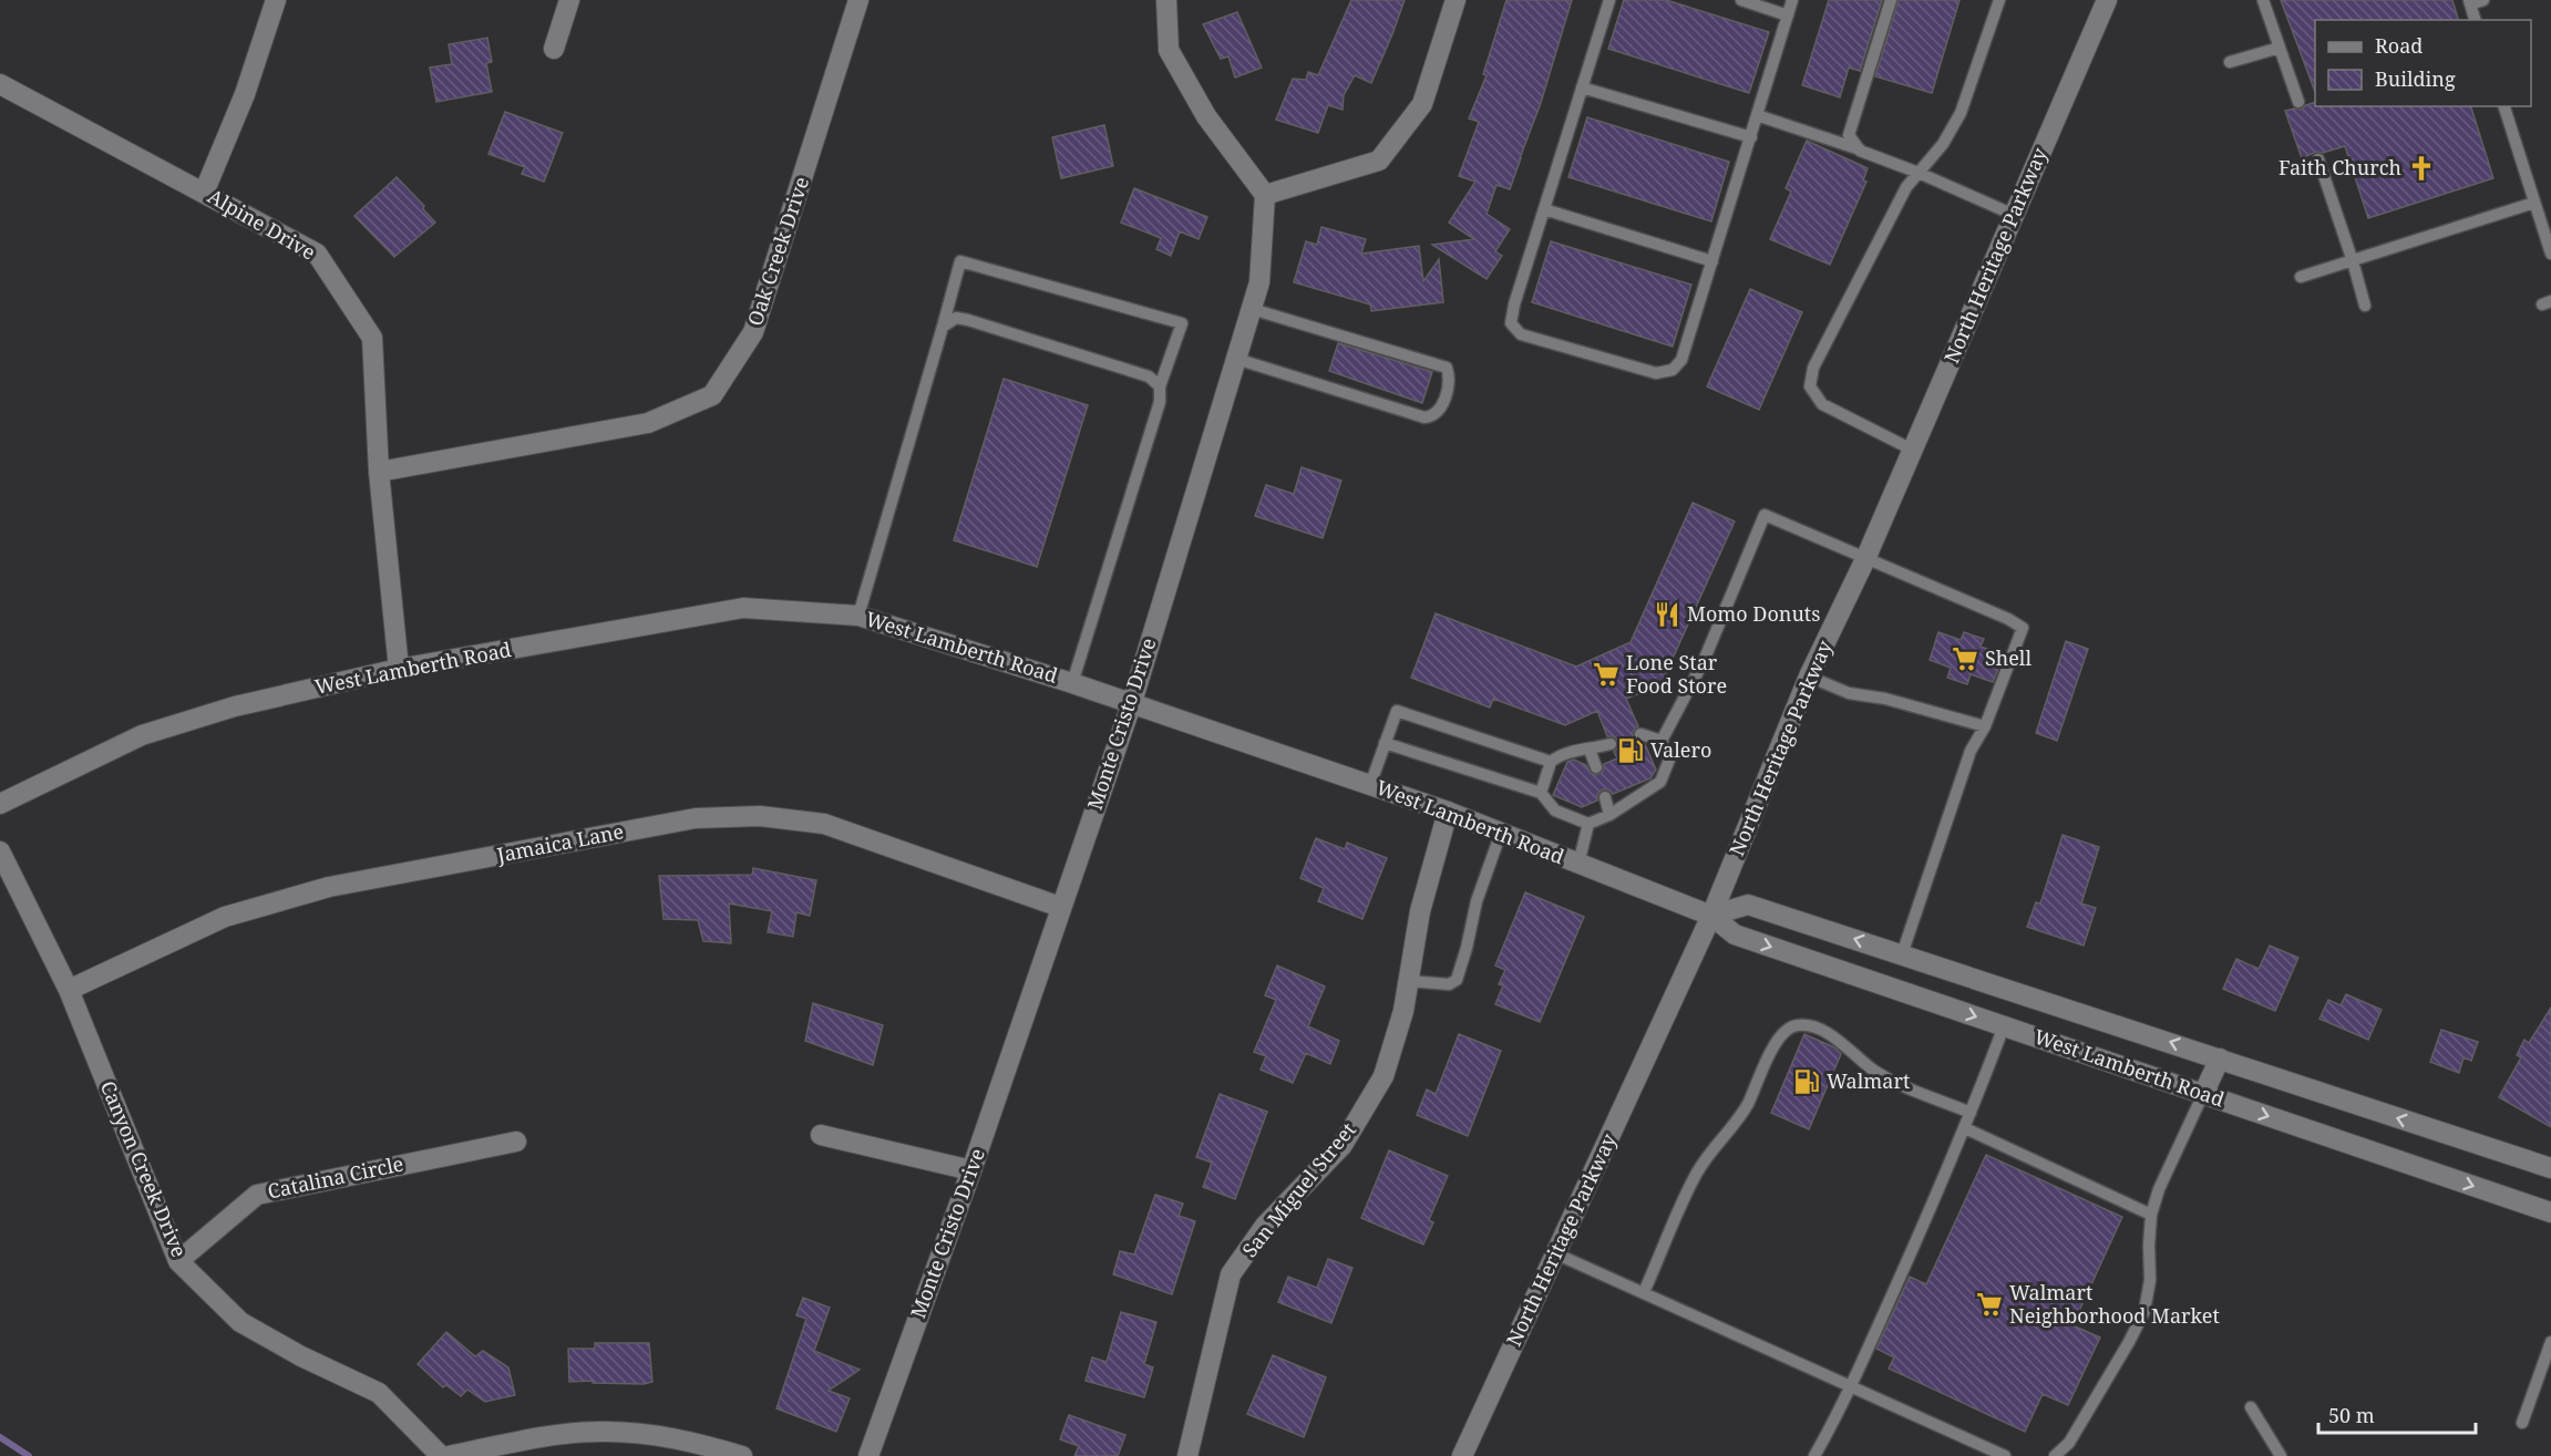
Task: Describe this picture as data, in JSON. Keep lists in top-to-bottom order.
{
  "streets": {
    "street": [
      "Alpine Drive",
      "Oak Creek Drive",
      "North Heritage Parkway",
      "West Lamberth Road",
      "Monte Cristo Drive",
      "Jamaica Lane",
      "Canyon Creek Drive",
      "Catalina Circle",
      "San Miguel Street"
    ]
  },
  "crossings": [
    ["Alpine Drive", "Oak Creek Drive"],
    ["Alpine Drive", "West Lamberth Road"],
    ["North Heritage Parkway", "West Lamberth Road"],
    ["West Lamberth Road", "Monte Cristo Drive"],
    ["West Lamberth Road", "San Miguel Street"],
    ["Monte Cristo Drive", "Jamaica Lane"],
    ["Jamaica Lane", "Canyon Creek Drive"],
    ["Canyon Creek Drive", "Catalina Circle"]
  ],
  "places": {
    "church": ["Faith Church"],
    "restaurant": ["Momo Donuts"],
    "supermarket": ["Shell", "Lone Star Food Store", "Walmart Neighborhood Market"],
    "fuel station": ["Valero", "Walmart"]
  },
  "legend": ["Road", "Building"],
  "scale_bar": "50 m"
}
